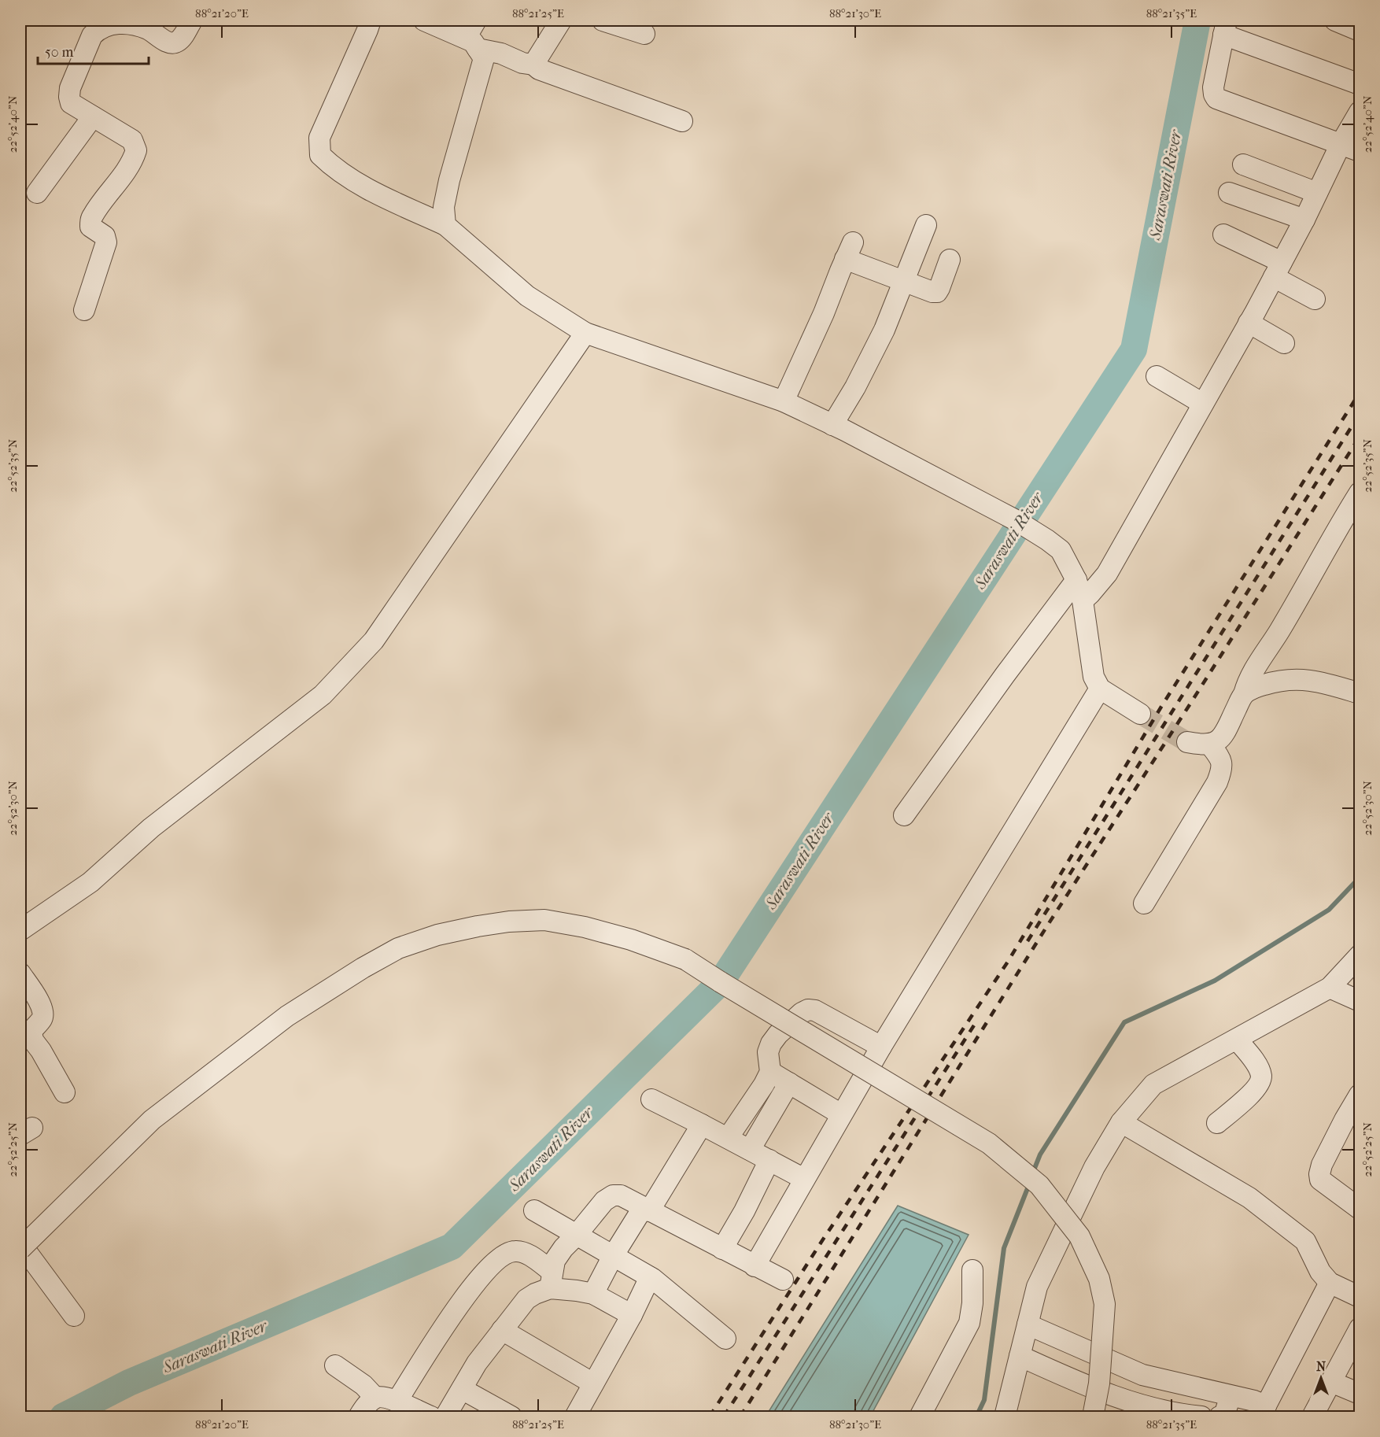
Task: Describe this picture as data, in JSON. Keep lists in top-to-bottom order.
{
  "water": ["Saraswati River"],
  "scale_bar": "50 m",
  "north": "top",
  "coordinates": [
    "88°21'20\"E",
    "88°21'25\"E",
    "88°21'30\"E",
    "88°21'35\"E",
    "22°52'40\"N",
    "22°52'35\"N",
    "22°52'30\"N",
    "22°52'25\"N"
  ]
}
